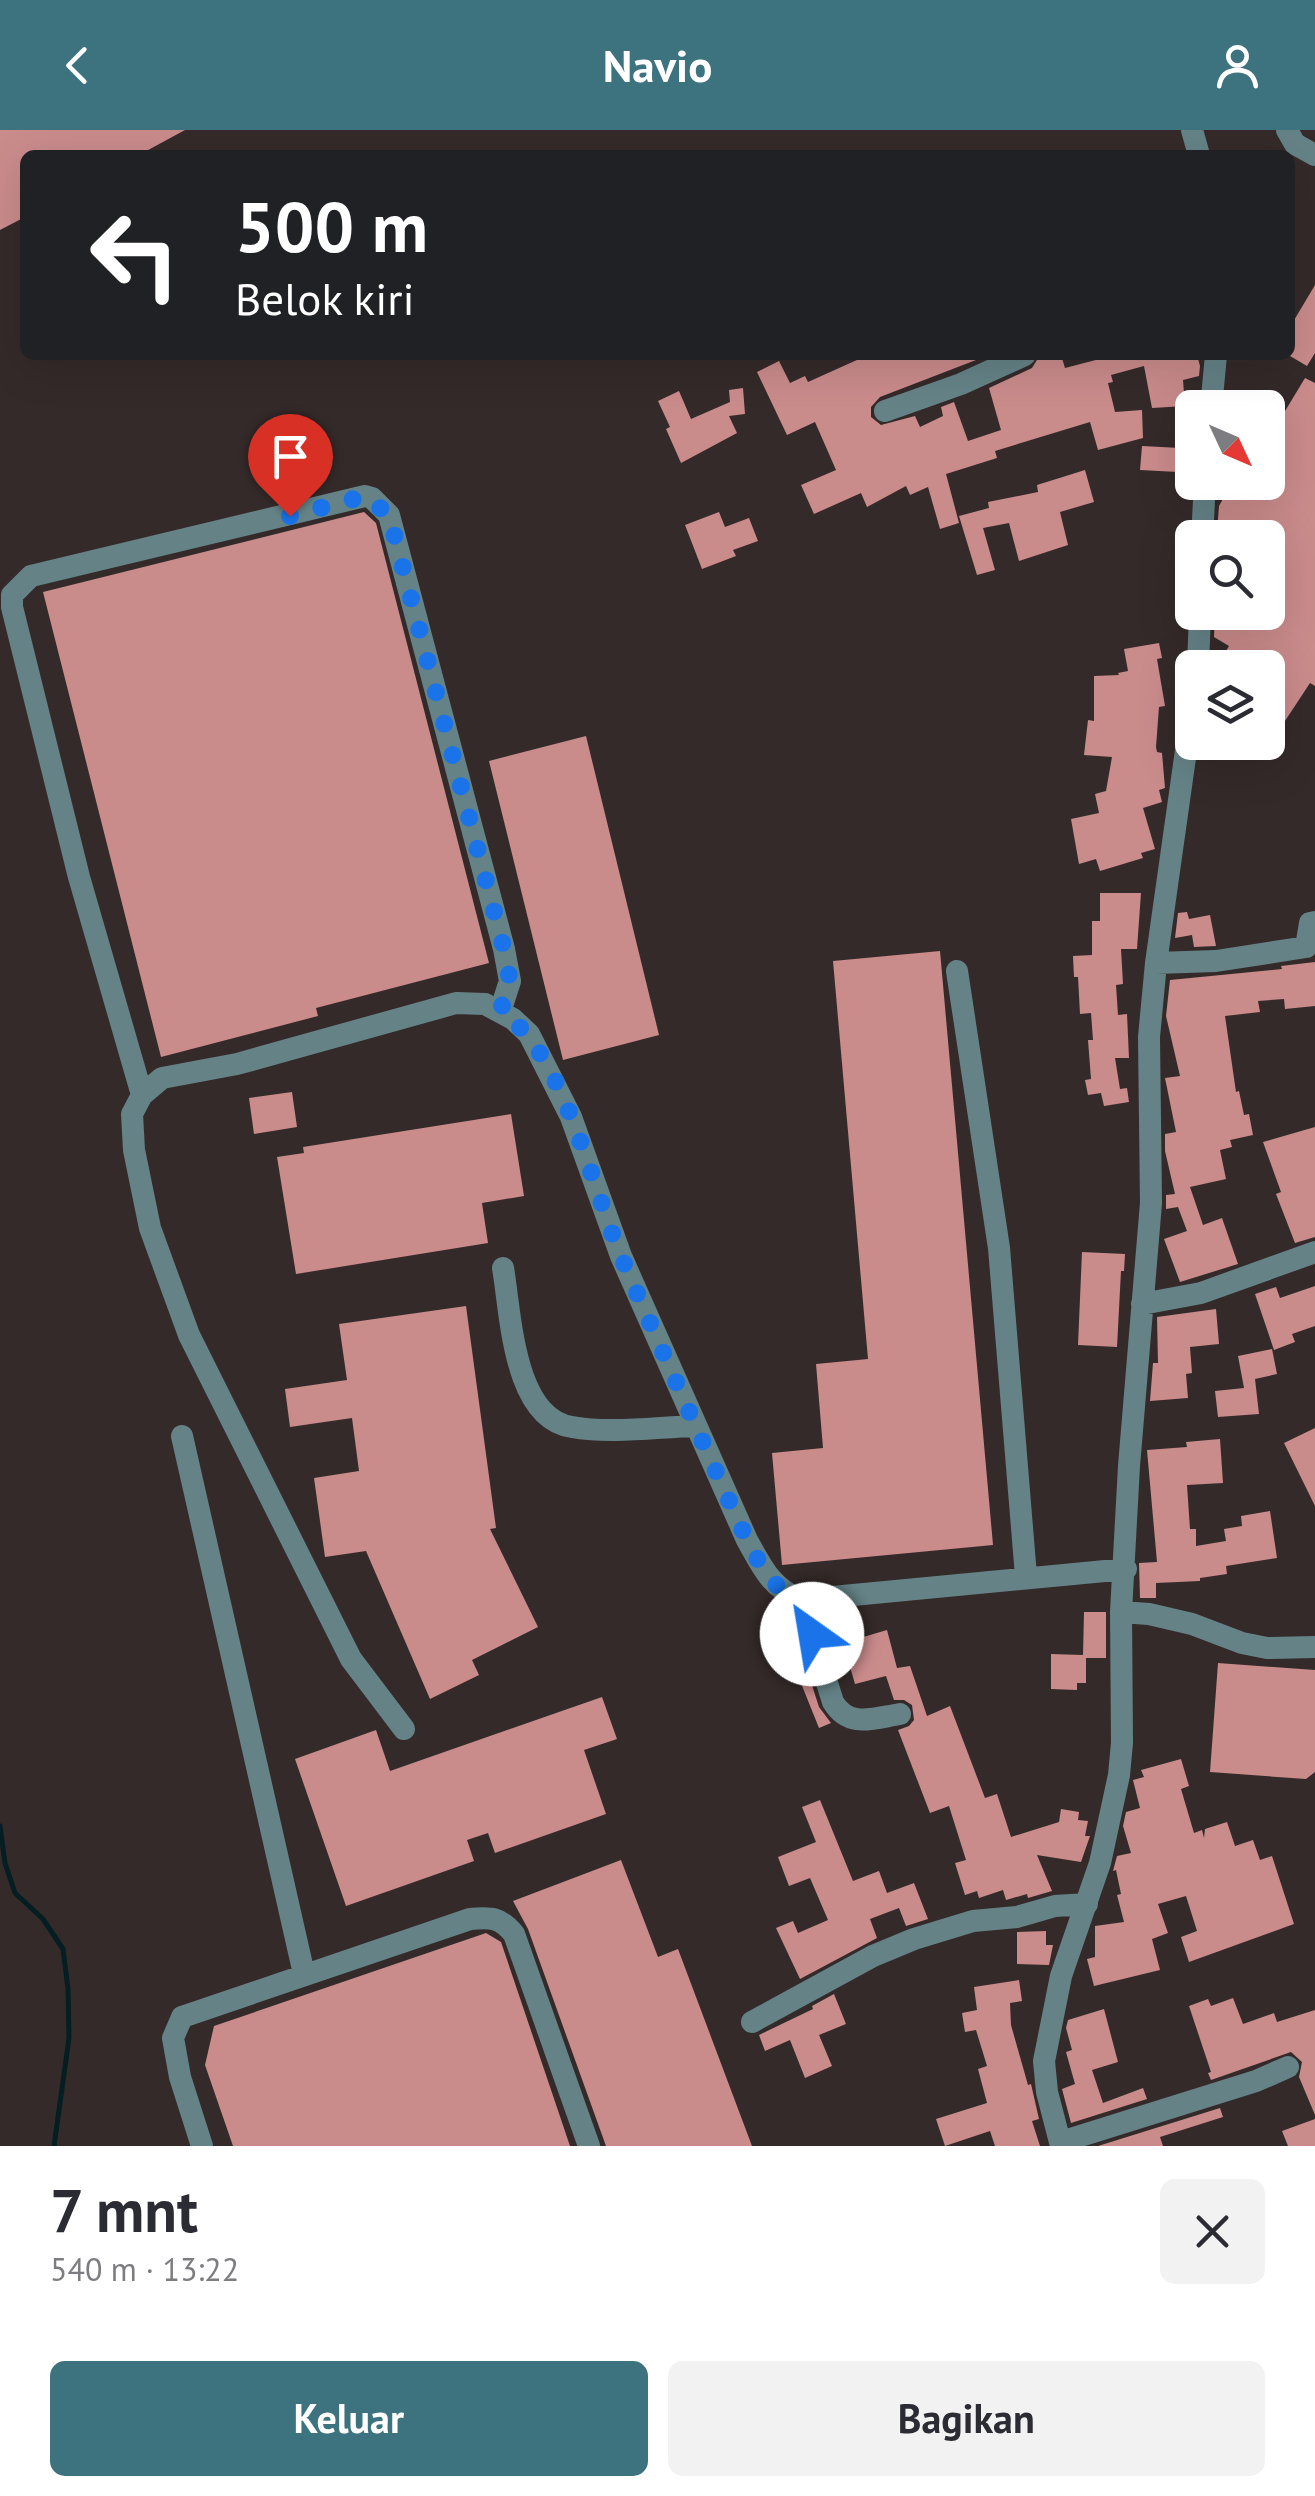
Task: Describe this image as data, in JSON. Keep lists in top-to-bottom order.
{
  "north": "bottom right",
  "page": {
    "header": "Navio",
    "turn": ["500 m", "Belok kiri"],
    "heading": ["7 mnt", "540 m · 13:22"],
    "buttons": ["Keluar", "Bagikan"]
  }
}
